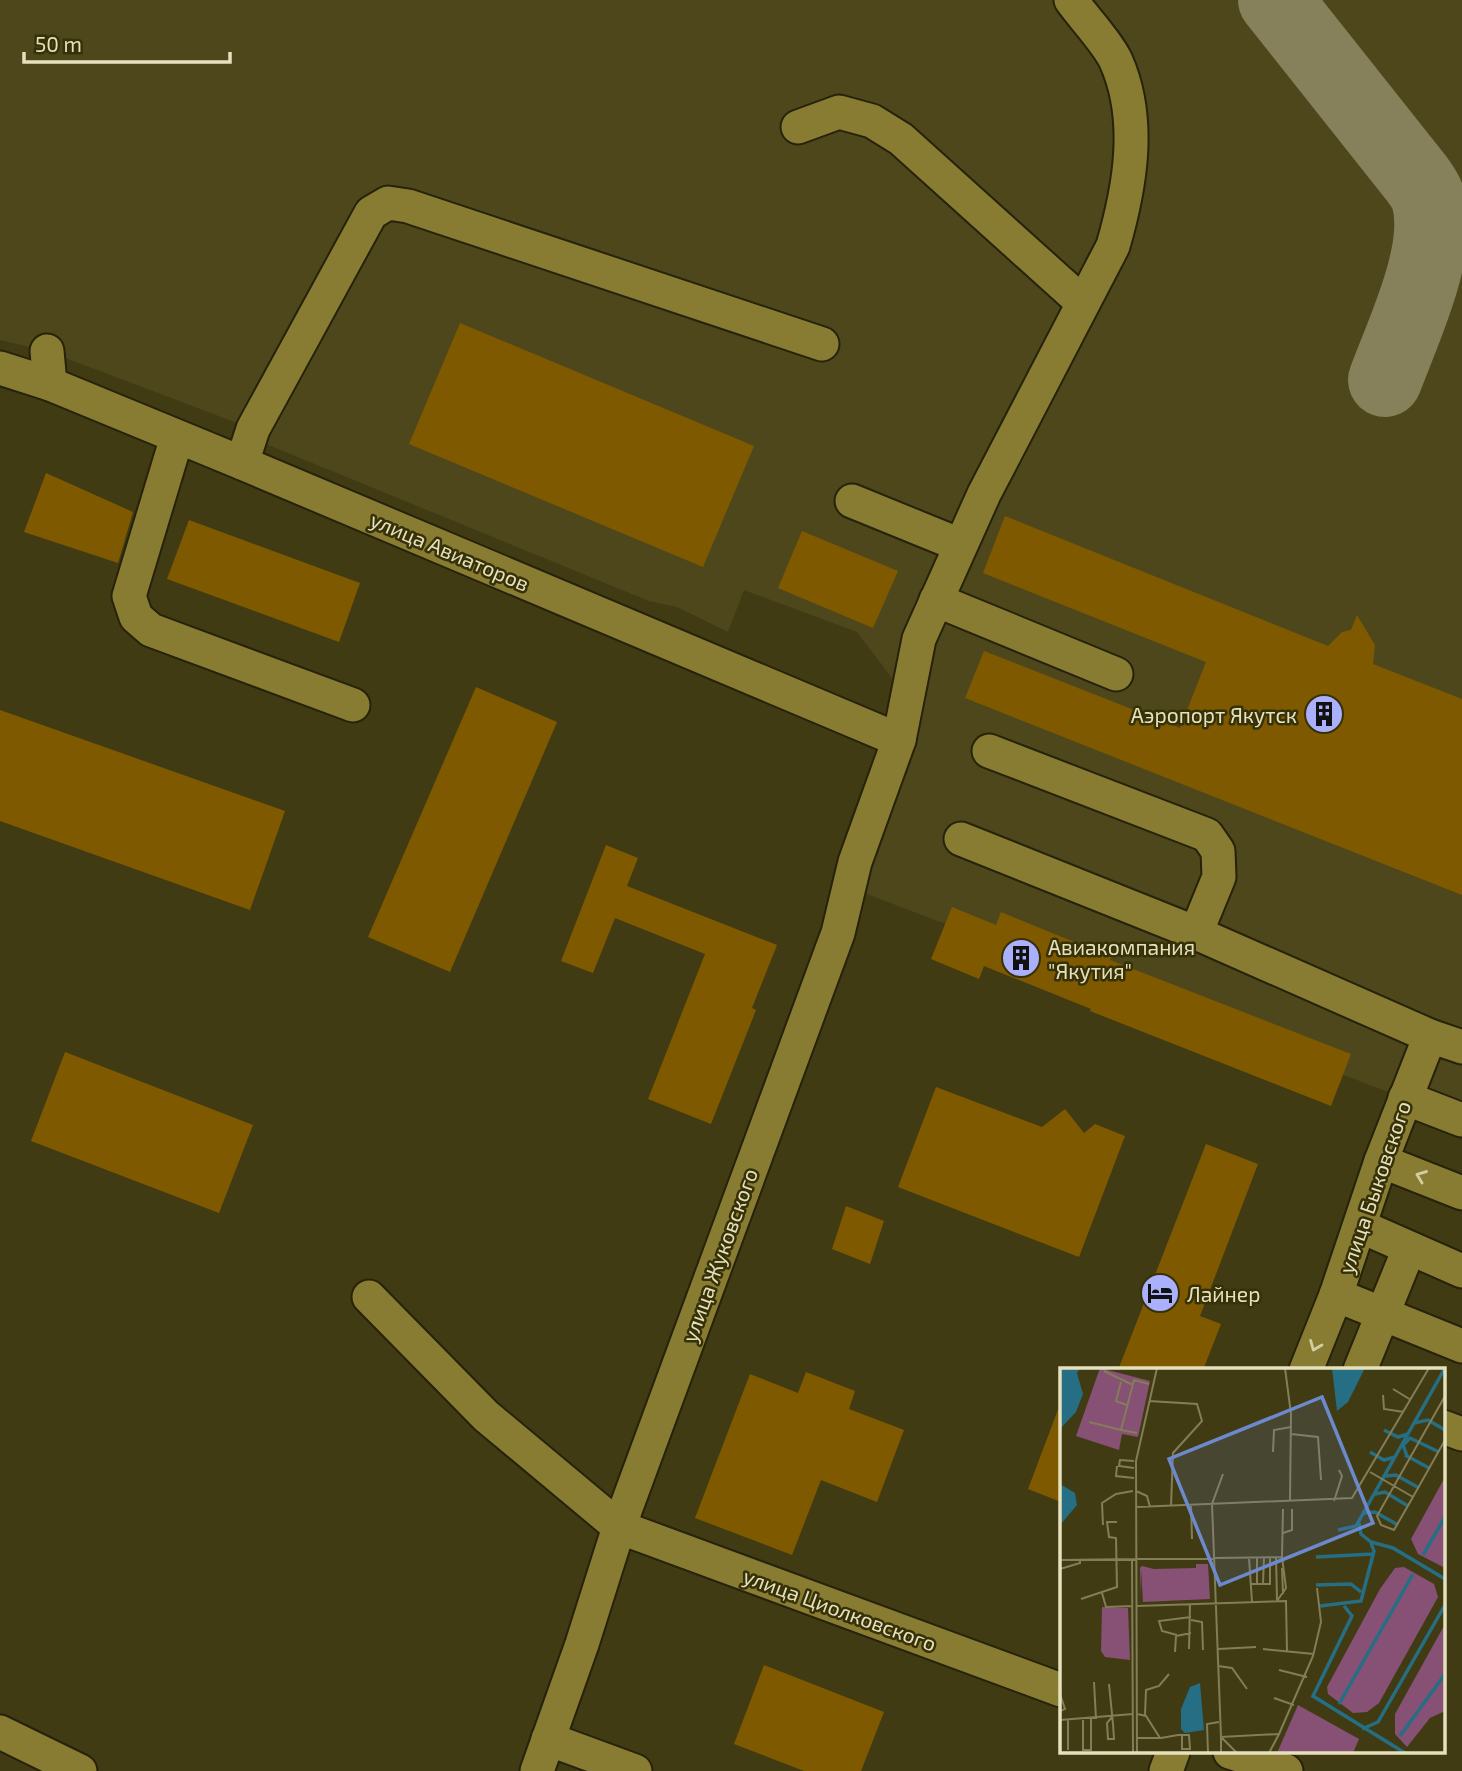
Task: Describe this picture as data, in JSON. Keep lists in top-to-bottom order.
{
  "streets": {
    "street": [
      "улица Авиаторов",
      "улица Быковского",
      "улица Жуковского",
      "улица Циолковского"
    ]
  },
  "crossings": [
    ["улица Авиаторов", "улица Жуковского"],
    ["улица Жуковского", "улица Циолковского"]
  ],
  "places": {
    "building": ["Аэропорт Якутск", "Авиакомпания \"Якутия\""],
    "hotel": ["Лайнер"]
  },
  "scale_bar": "50 m"
}
